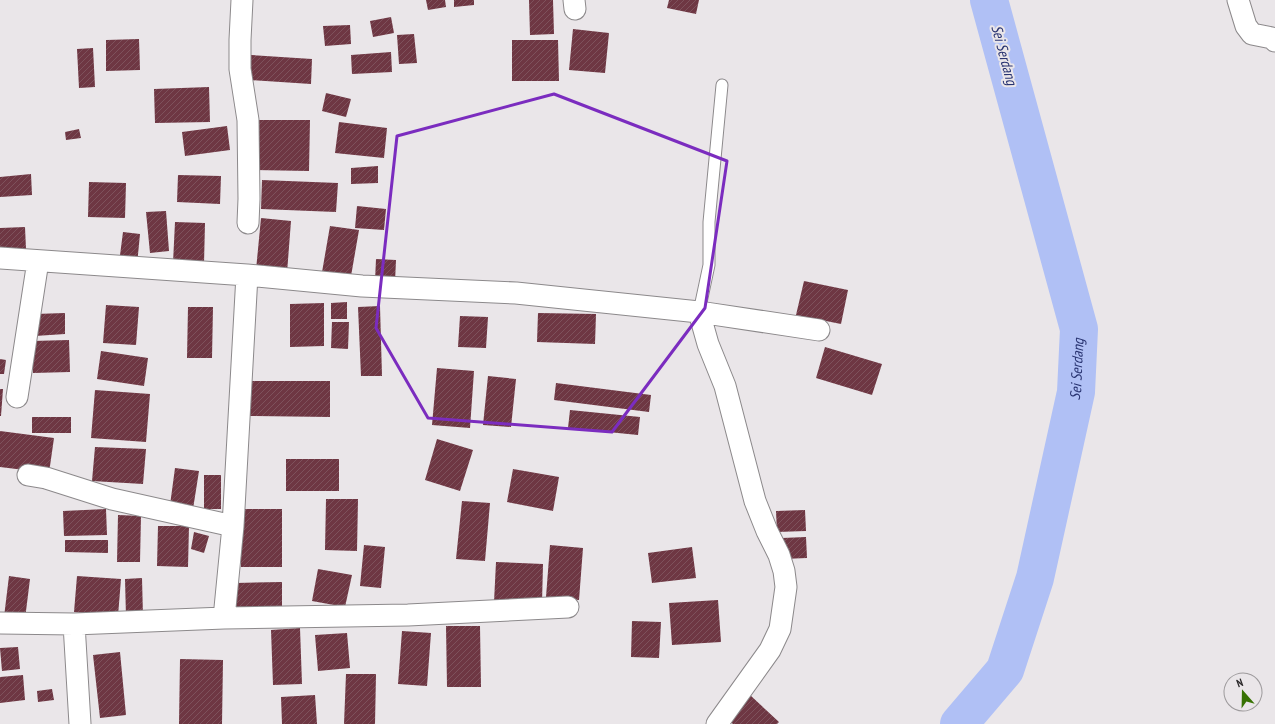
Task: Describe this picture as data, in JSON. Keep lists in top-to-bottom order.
{
  "water": ["Sei Serdang"],
  "north": "top"
}
